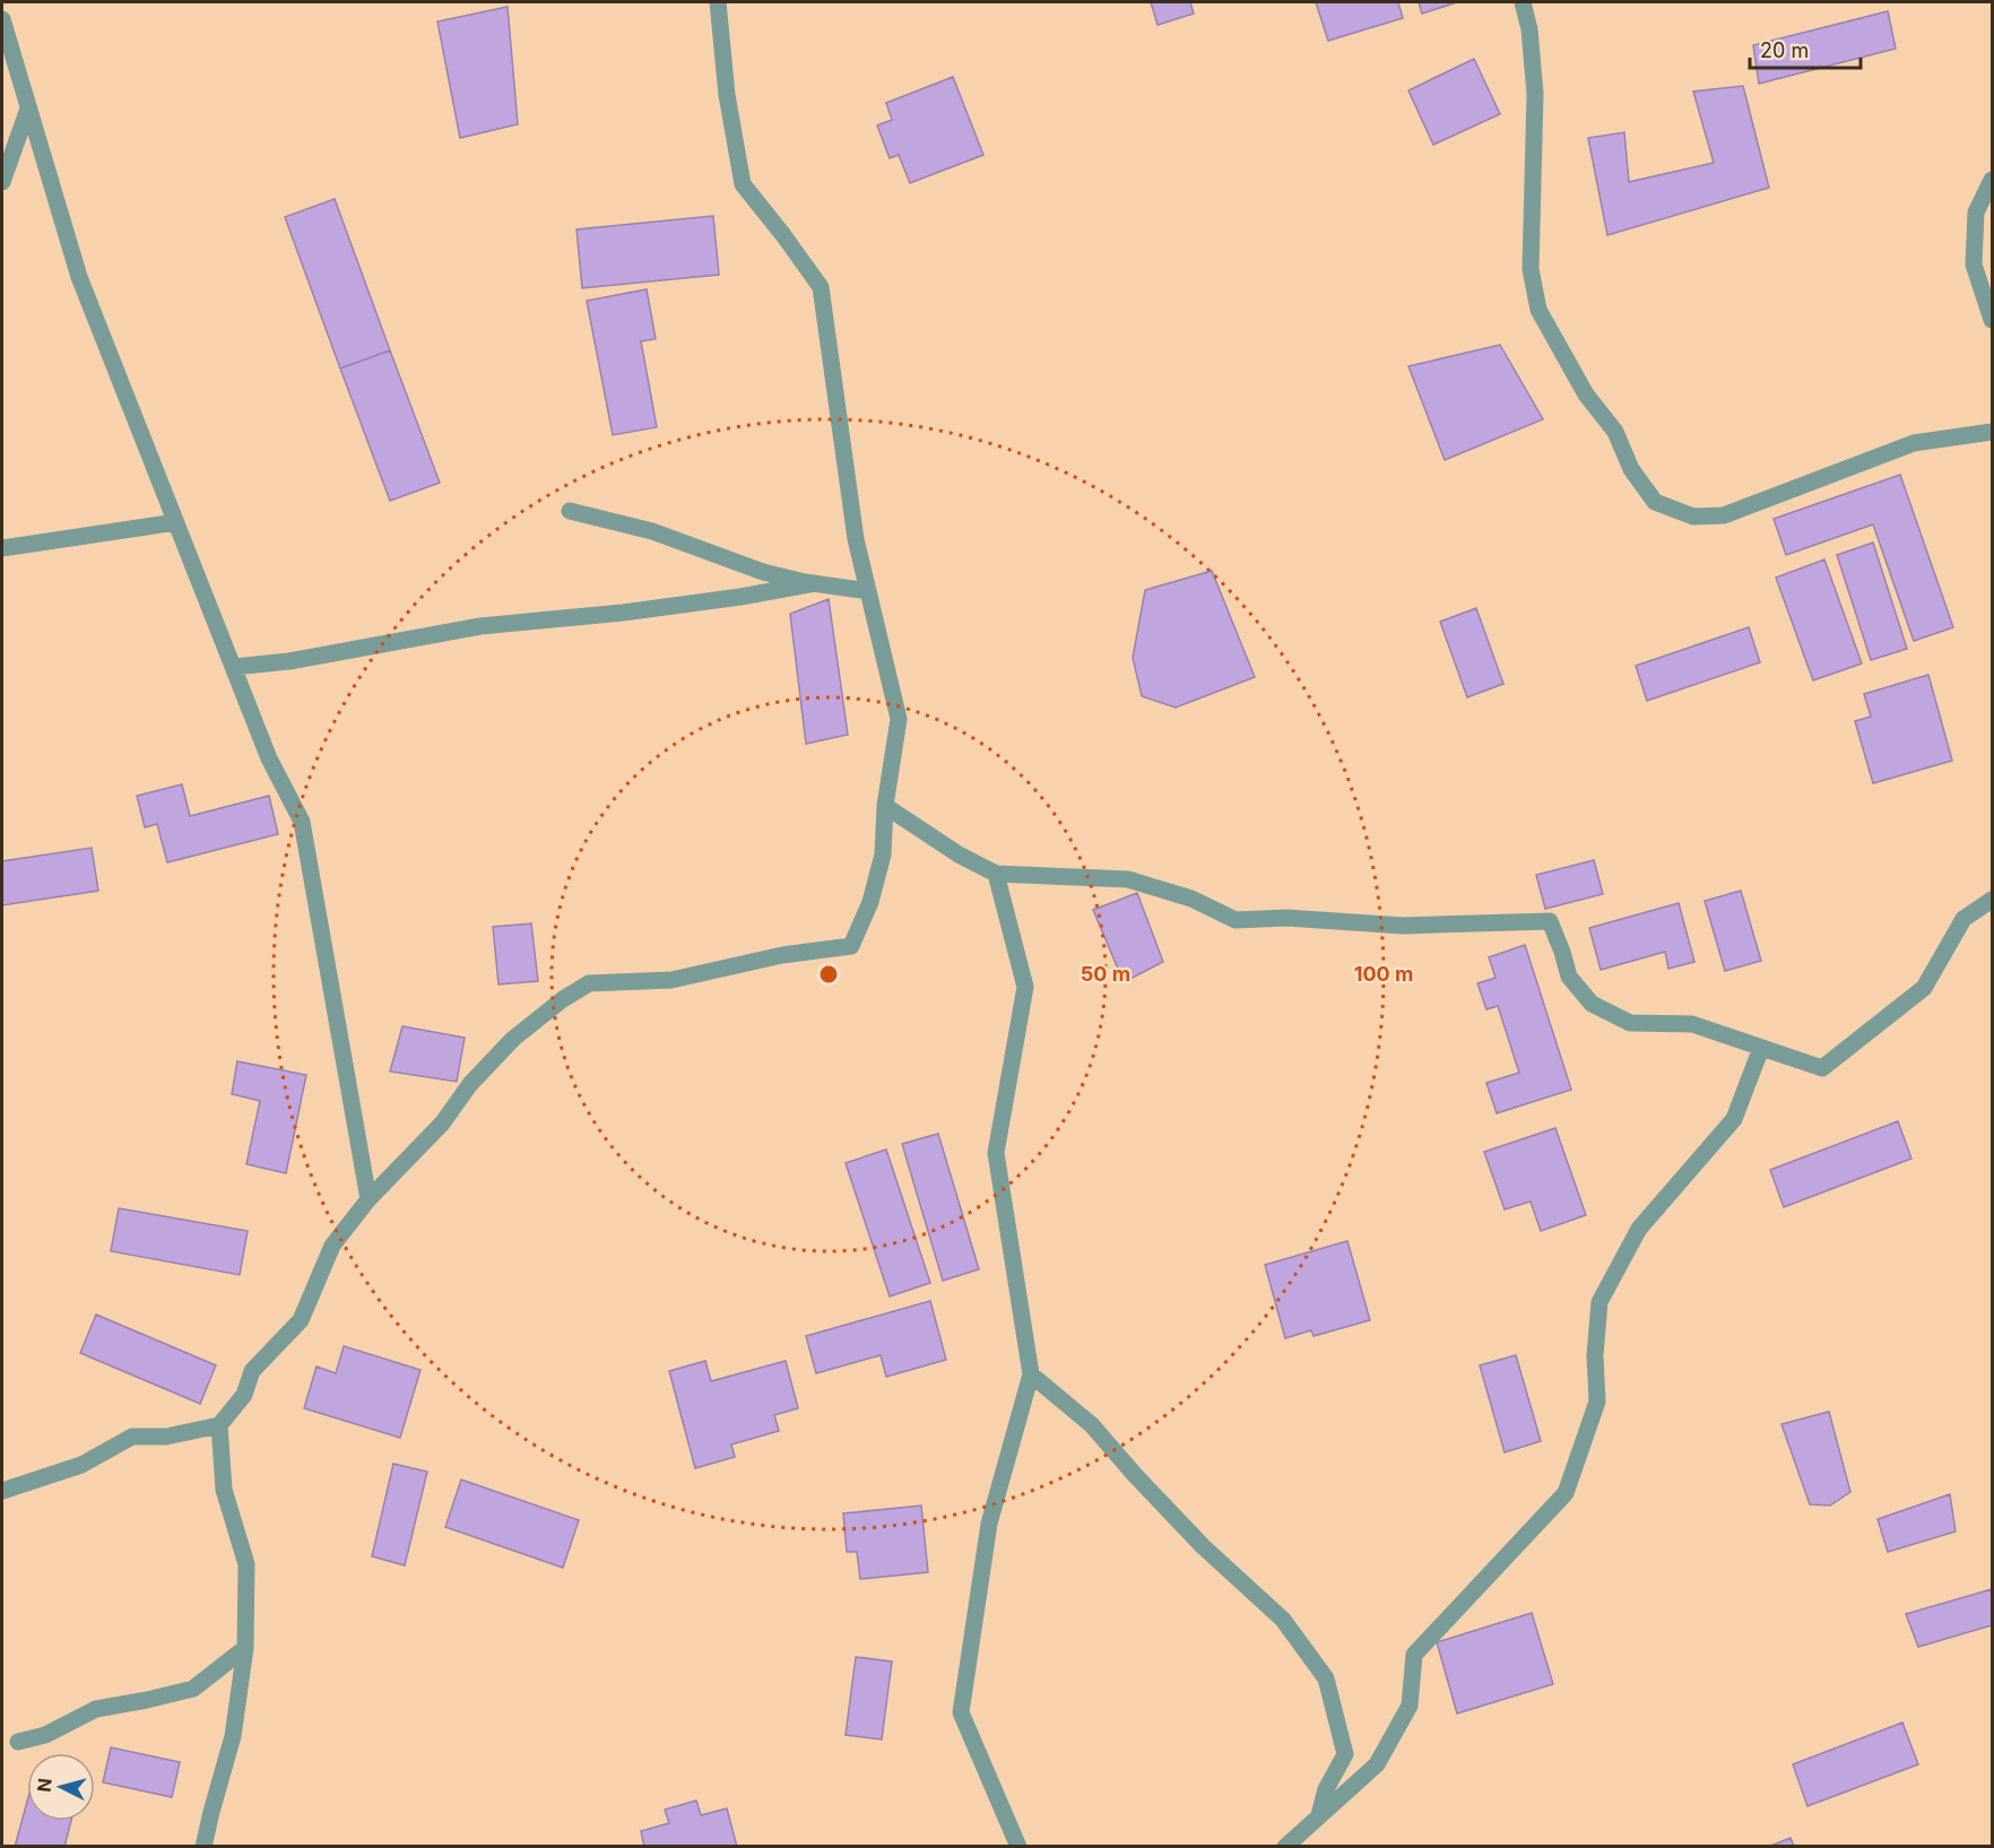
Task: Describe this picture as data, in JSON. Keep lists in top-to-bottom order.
{
  "scale_bar": "20 m",
  "north": "left",
  "rings": ["50 m", "100 m"]
}
